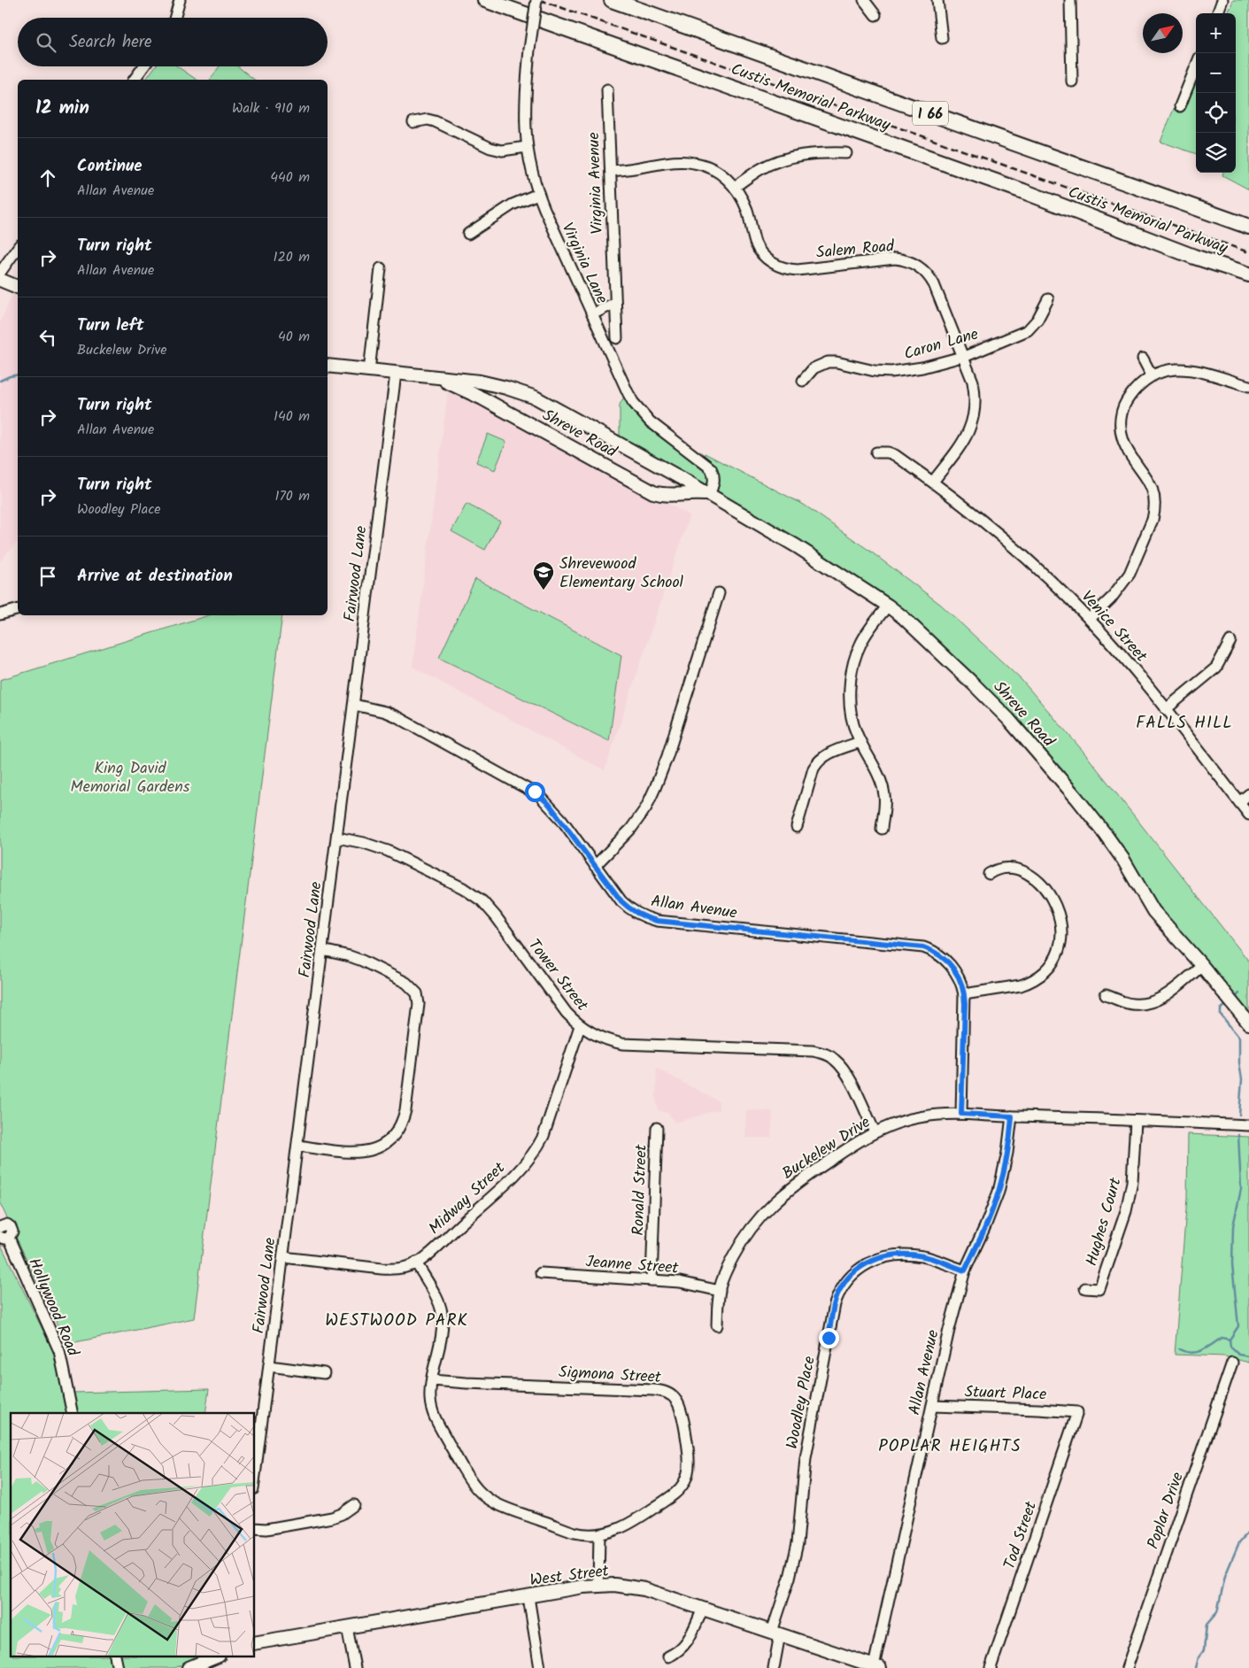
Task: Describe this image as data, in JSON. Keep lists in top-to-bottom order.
{
  "streets": {
    "highway": ["Custis Memorial Parkway", "I 66"],
    "main road": ["Shreve Road", "West Street"],
    "street": [
      "Virginia Avenue",
      "Salem Road",
      "Virginia Lane",
      "Caron Lane",
      "Fairwood Lane",
      "Venice Street",
      "Allan Avenue",
      "Tower Street",
      "Buckelew Drive",
      "Ronald Street",
      "Midway Street",
      "Hughes Court",
      "Jeanne Street",
      "Hollywood Road",
      "Sigmona Street",
      "Stuart Place",
      "Woodley Place",
      "Poplar Drive",
      "Tod Street"
    ]
  },
  "crossings": [
    ["Virginia Avenue", "Salem Road"],
    ["Salem Road", "Caron Lane"],
    ["Salem Road", "Venice Street"],
    ["Virginia Lane", "Shreve Road"],
    ["Shreve Road", "Fairwood Lane"],
    ["Fairwood Lane", "Allan Avenue"],
    ["Fairwood Lane", "Tower Street"],
    ["Fairwood Lane", "Midway Street"],
    ["Allan Avenue", "Buckelew Drive"],
    ["Allan Avenue", "Stuart Place"],
    ["Allan Avenue", "Woodley Place"],
    ["Allan Avenue", "West Street"],
    ["Tower Street", "Buckelew Drive"],
    ["Tower Street", "Midway Street"],
    ["Buckelew Drive", "Hughes Court"],
    ["Buckelew Drive", "Jeanne Street"],
    ["Ronald Street", "Jeanne Street"],
    ["Stuart Place", "Tod Street"],
    ["Woodley Place", "West Street"]
  ],
  "districts": ["FALLS HILL", "WESTWOOD PARK", "POPLAR HEIGHTS"],
  "parks": ["King David Memorial Gardens"],
  "places": {
    "school or university": ["Shrevewood Elementary School"]
  },
  "north": "top right",
  "page": {
    "map_buttons": ["+", "−"],
    "search": "Search here",
    "heading": ["12 min", "Walk · 910 m"],
    "list": [
      ["Continue", "Allan Avenue", "440 m"],
      ["Turn right", "Allan Avenue", "120 m"],
      ["Turn left", "Buckelew Drive", "40 m"],
      ["Turn right", "Allan Avenue", "140 m"],
      ["Turn right", "Woodley Place", "170 m"],
      "Arrive at destination"
    ]
  }
}
